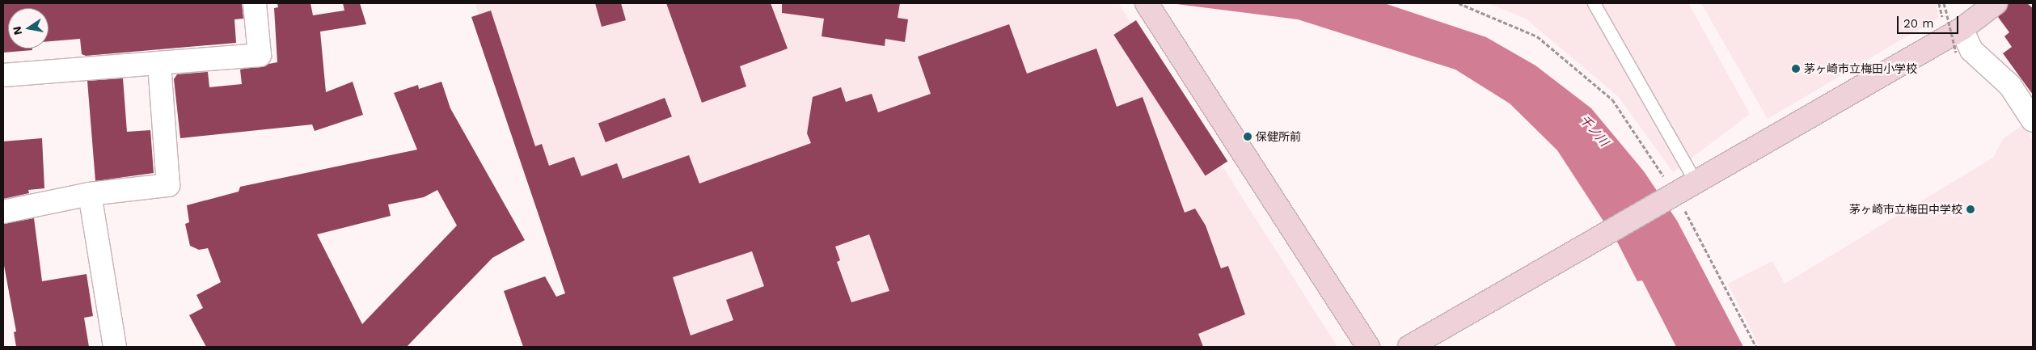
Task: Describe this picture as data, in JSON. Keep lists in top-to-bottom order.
{
  "water": ["千ノ川"],
  "places": ["茅ヶ崎市立梅田小学校", "保健所前", "茅ヶ崎市立梅田中学校"],
  "scale_bar": "20 m",
  "north": "left"
}
